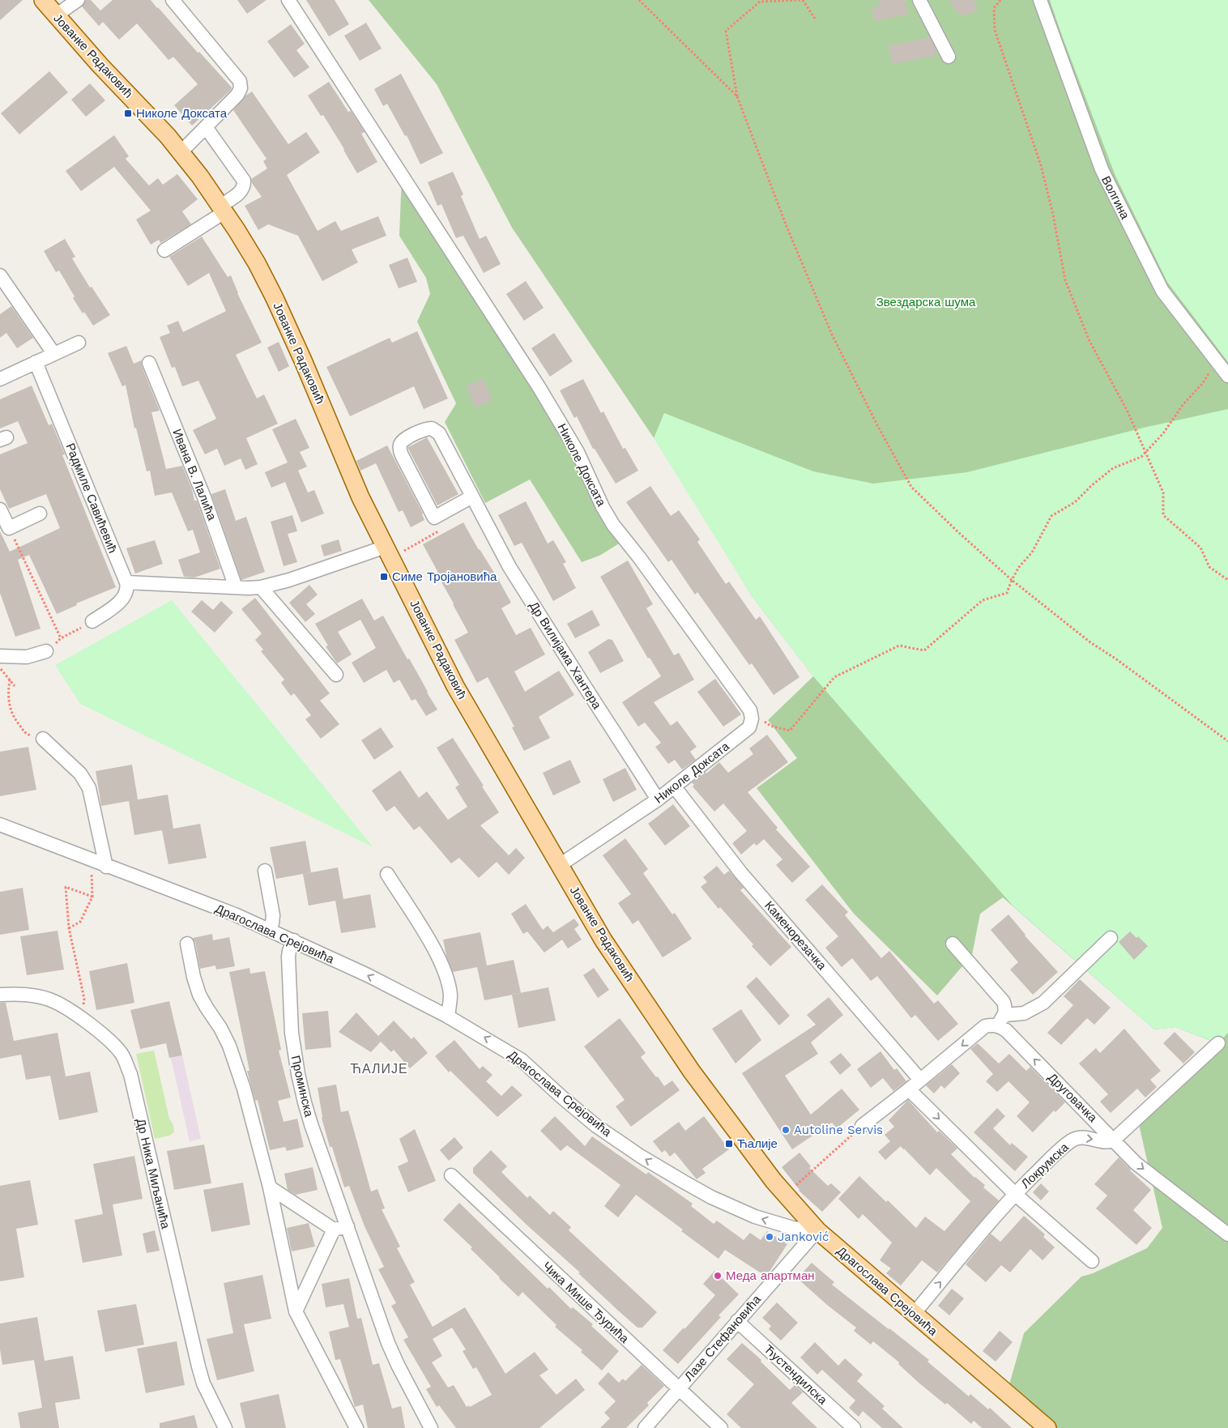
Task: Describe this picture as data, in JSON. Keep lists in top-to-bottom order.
{
  "streets": {
    "main road": ["Јованке Радаковић", "Драгослава Срејовића"],
    "street": [
      "Волгина",
      "Николе Доксата",
      "Ивана В. Лалића",
      "Радмиле Савићевић",
      "Др Вилијама Хантера",
      "Каменорезачка",
      "Проминска",
      "Друговачка",
      "Локрумска",
      "Др Ника Миљанића",
      "Чика Мише Ђурића",
      "Лазе Стефановића",
      "Ћустендилска"
    ]
  },
  "crossings": [
    ["Јованке Радаковић", "Николе Доксата"],
    ["Јованке Радаковић", "Драгослава Срејовића"],
    ["Јованке Радаковић", "Лазе Стефановића"],
    ["Николе Доксата", "Др Вилијама Хантера"],
    ["Николе Доксата", "Каменорезачка"],
    ["Драгослава Срејовића", "Проминска"],
    ["Драгослава Срејовића", "Локрумска"],
    ["Драгослава Срејовића", "Лазе Стефановића"],
    ["Друговачка", "Локрумска"],
    ["Чика Мише Ђурића", "Лазе Стефановића"],
    ["Лазе Стефановића", "Ћустендилска"]
  ],
  "one_way": ["Драгослава Срејовића", "Локрумска"],
  "districts": ["ЋАЛИЈЕ"],
  "parks": ["Звездарска шума"],
  "places": {
    "transit": ["Николе Доксата", "Симе Тројановића", "Ћалије"],
    "other": ["Autoline Servis", "Janković", "Меда апартман"]
  }
}
